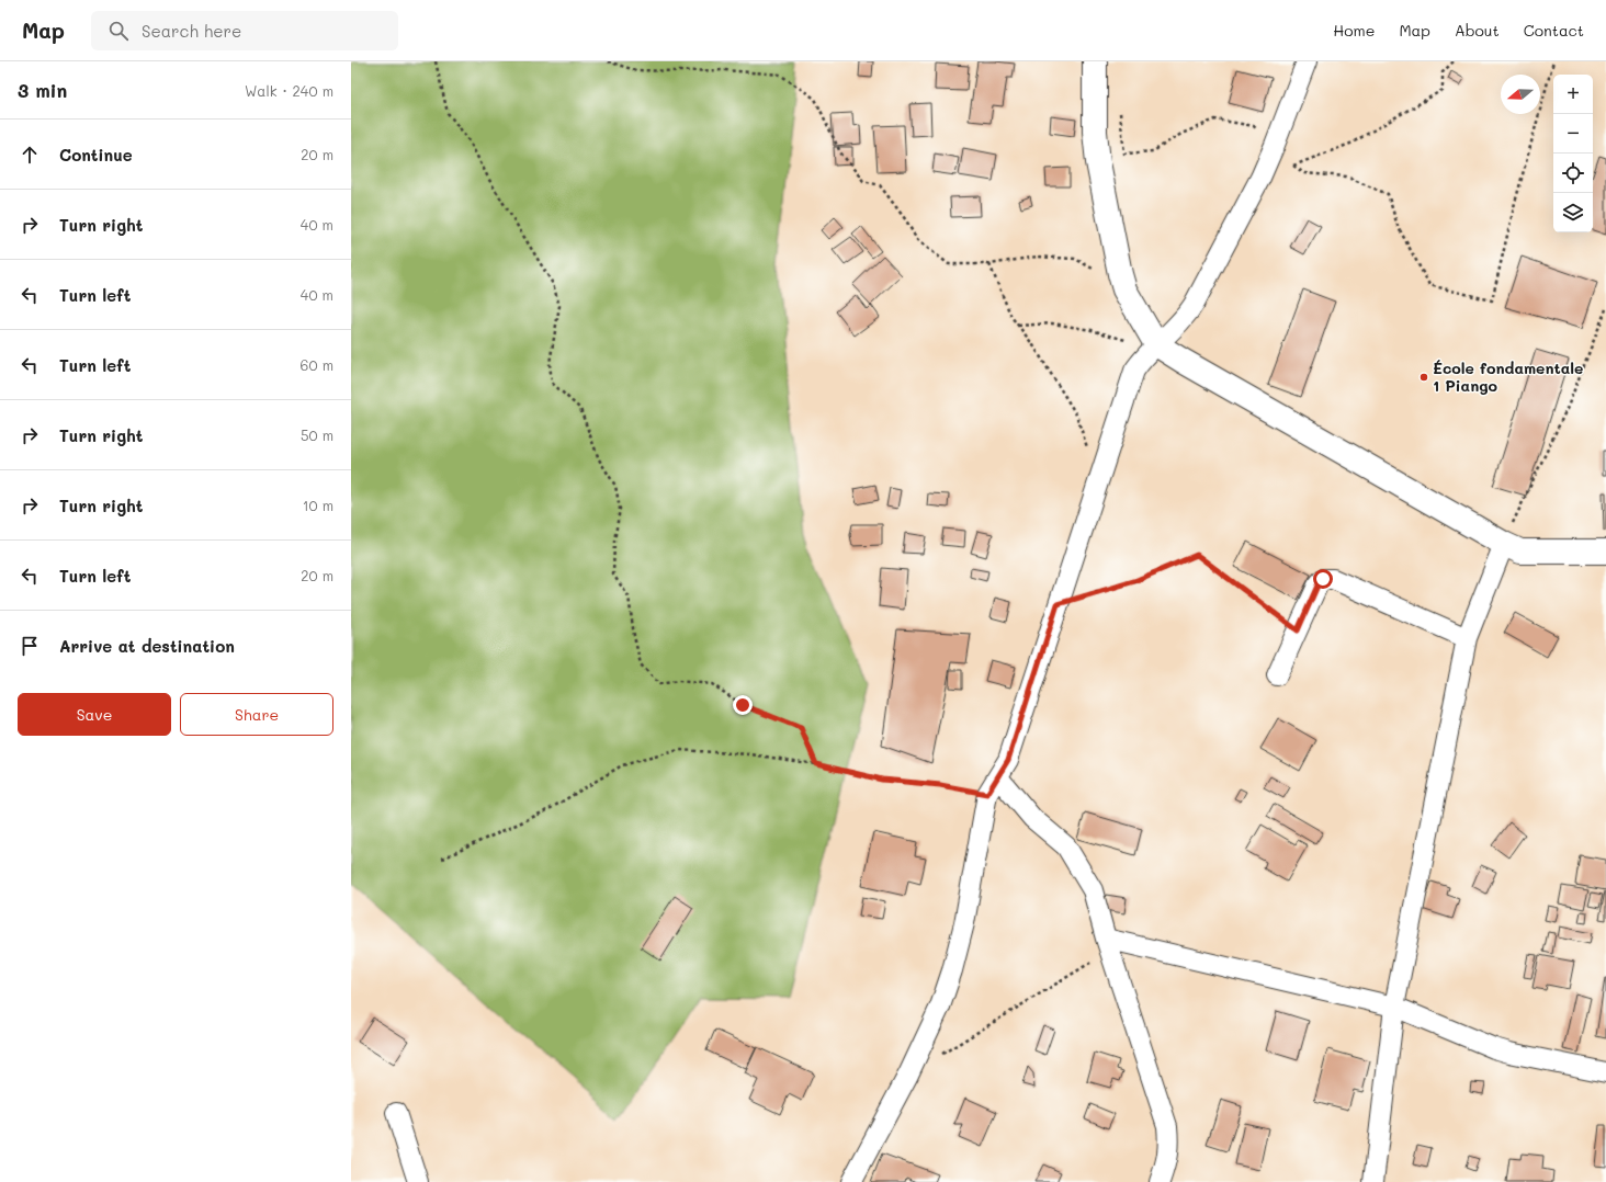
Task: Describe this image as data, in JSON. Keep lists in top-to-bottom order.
{
  "places": ["École fondamentale 1 Piango"],
  "north": "left",
  "page": {
    "header": "Map",
    "search": "Search here",
    "nav": [
      "Home",
      "Map",
      "About",
      "Contact"
    ],
    "heading": ["3 min", "Walk · 240 m"],
    "map_buttons": ["+", "−"],
    "list": [
      ["Continue", "20 m"],
      ["Turn right", "40 m"],
      ["Turn left", "40 m"],
      ["Turn left", "60 m"],
      ["Turn right", "50 m"],
      ["Turn right", "10 m"],
      ["Turn left", "20 m"],
      "Arrive at destination"
    ],
    "buttons": ["Save", "Share"]
  }
}
